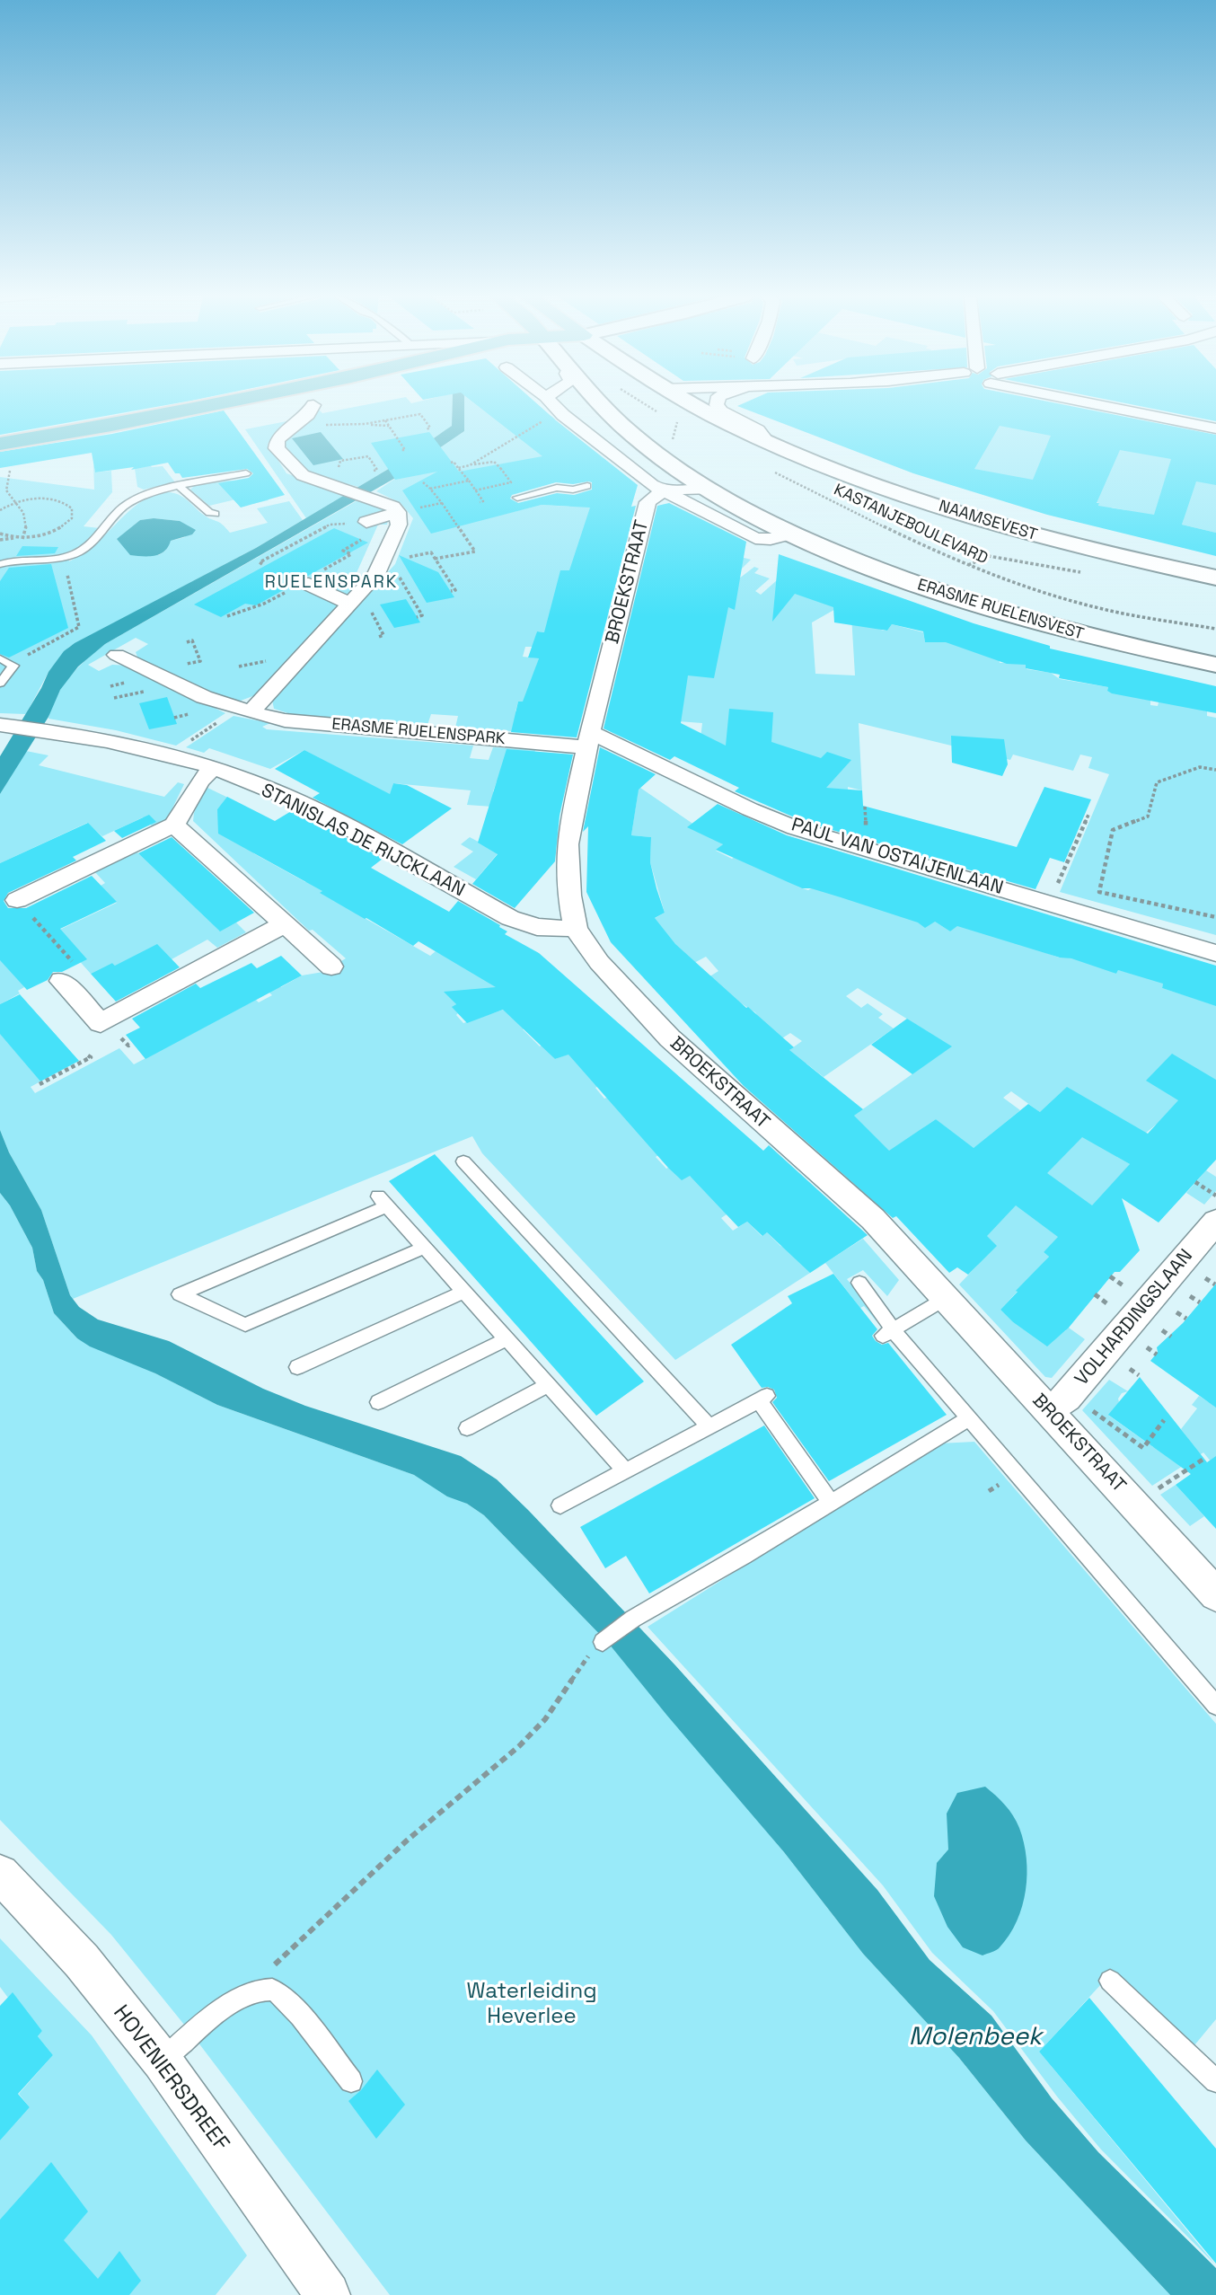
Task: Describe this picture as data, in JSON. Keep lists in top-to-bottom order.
{
  "streets": {
    "main road": ["NAAMSEVEST", "ERASME RUELENSVEST"],
    "street": [
      "BROEKSTRAAT",
      "ERASME RUELENSPARK",
      "STANISLAS DE RIJCKLAAN",
      "PAUL VAN OSTAIJENLAAN",
      "VOLHARDINGSLAAN",
      "HOVENIERSDREEF"
    ],
    "path": ["KASTANJEBOULEVARD"]
  },
  "crossings": [
    ["BROEKSTRAAT", "ERASME RUELENSPARK"],
    ["BROEKSTRAAT", "STANISLAS DE RIJCKLAAN"],
    ["BROEKSTRAAT", "PAUL VAN OSTAIJENLAAN"],
    ["BROEKSTRAAT", "VOLHARDINGSLAAN"],
    ["ERASME RUELENSPARK", "PAUL VAN OSTAIJENLAAN"]
  ],
  "districts": ["RUELENSPARK"],
  "water": ["Molenbeek"],
  "parks": ["Waterleiding Heverlee"]
}
